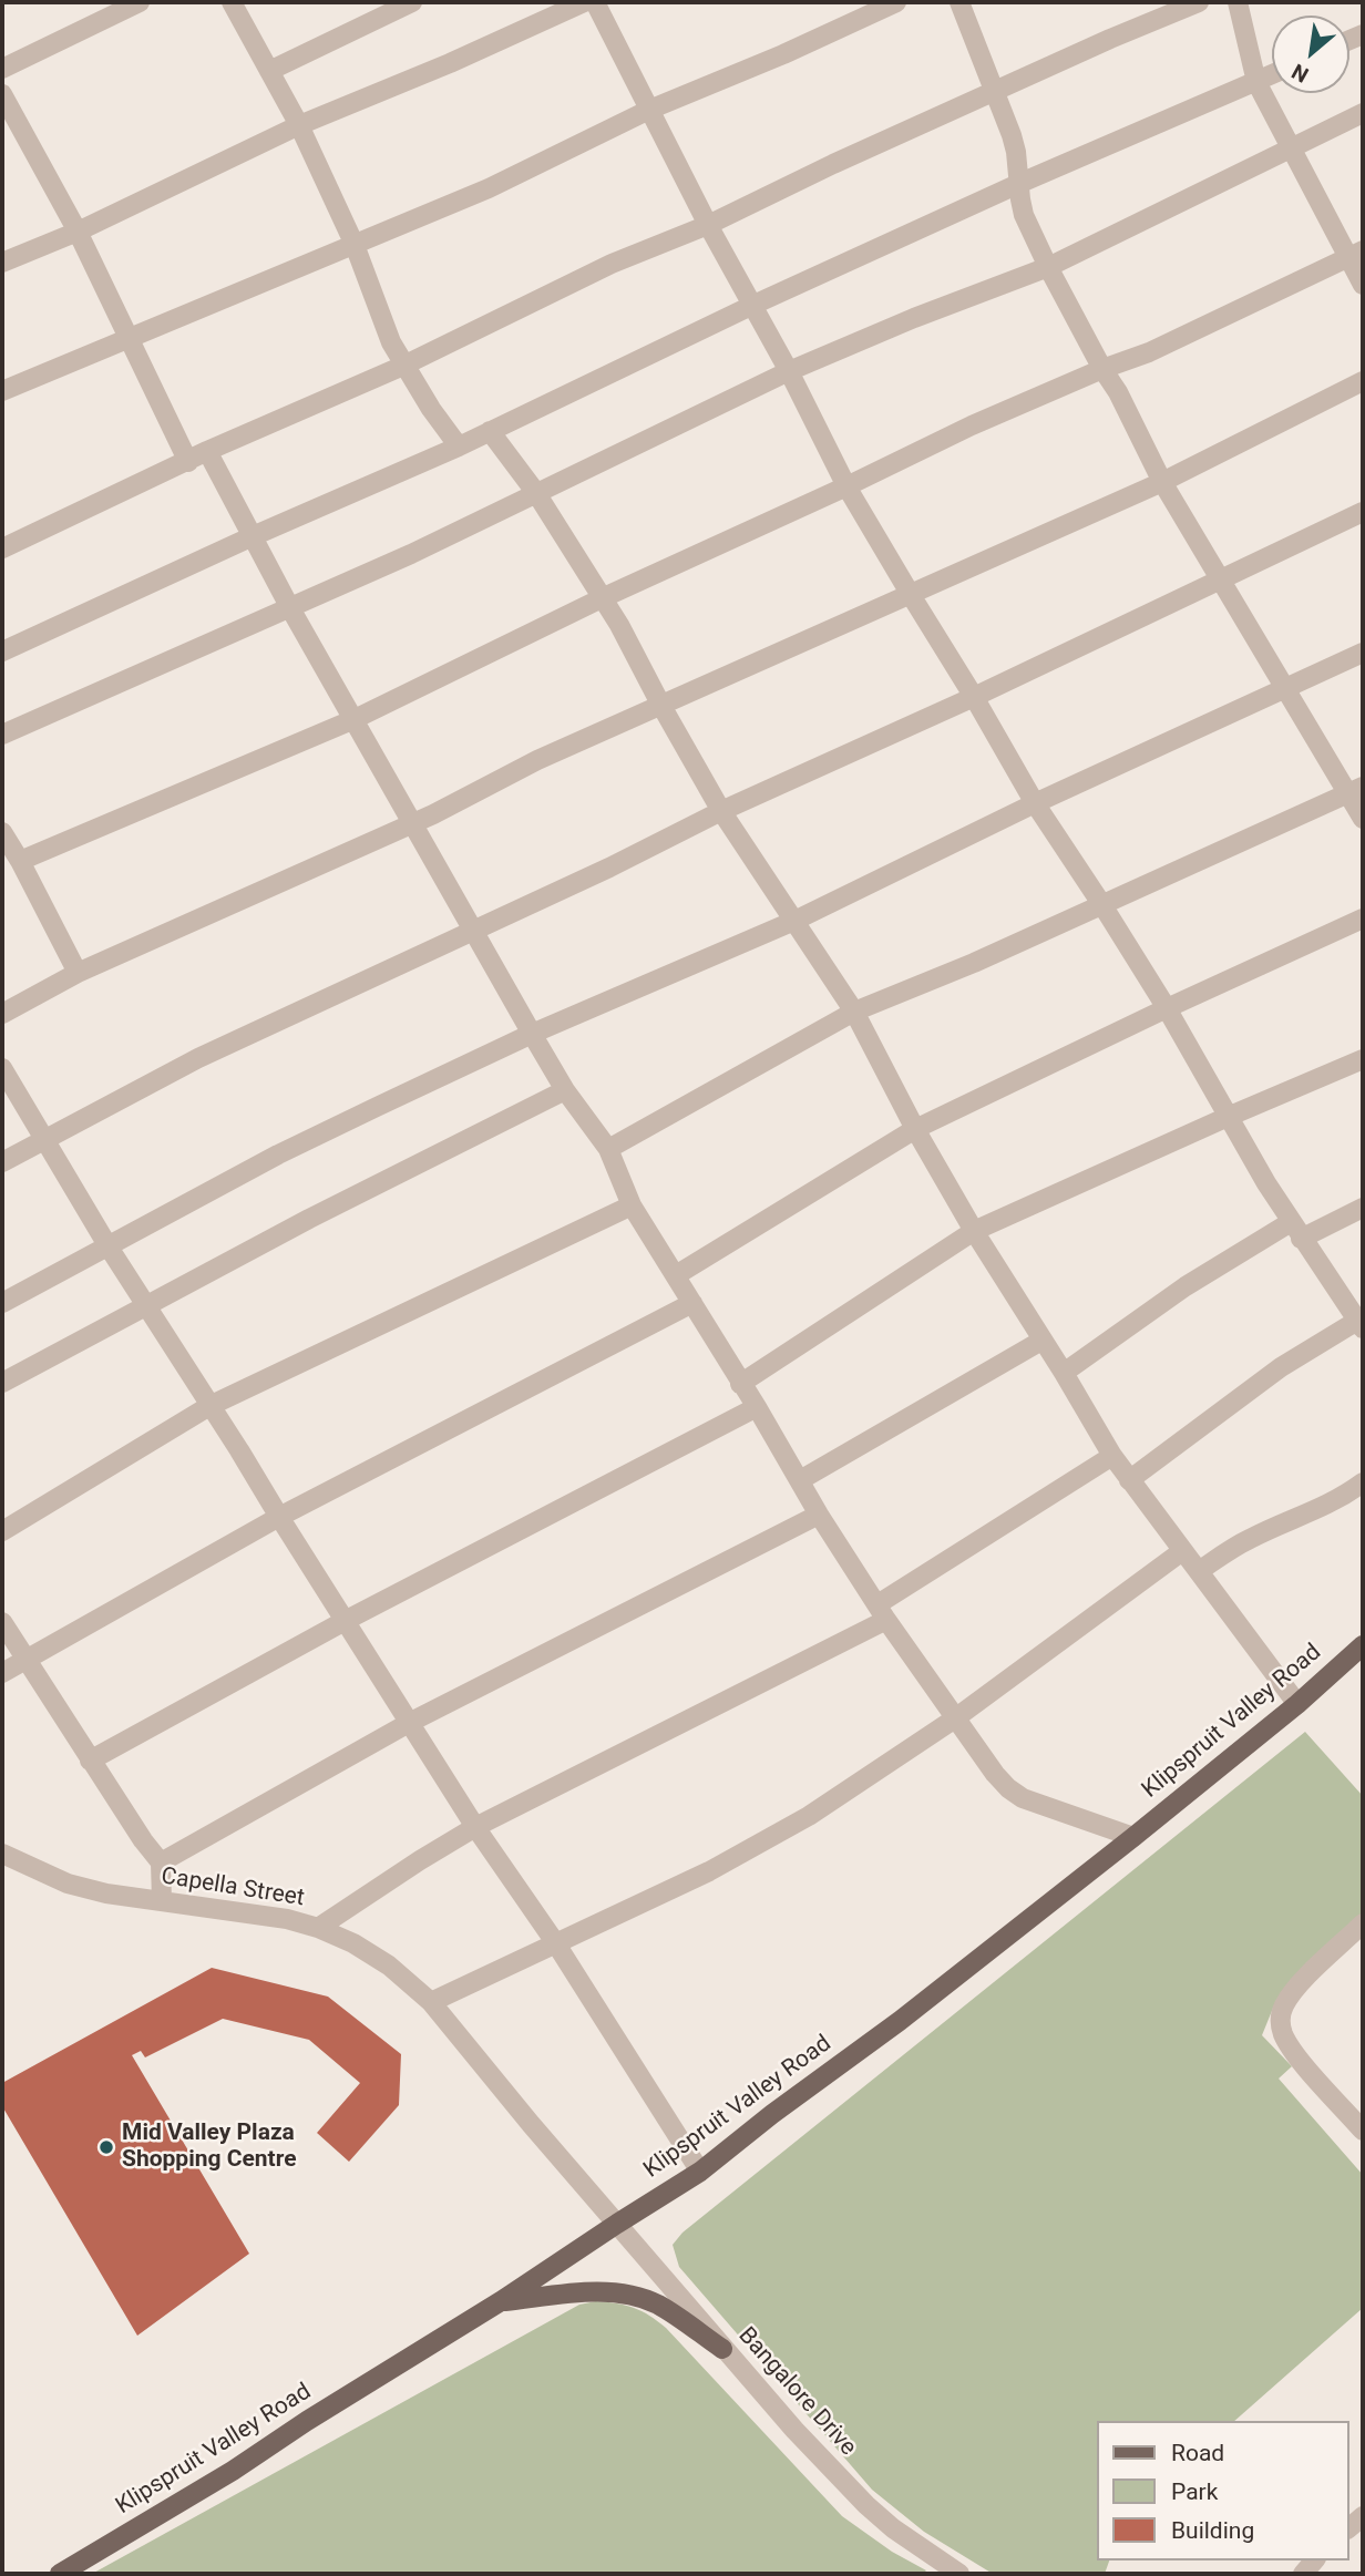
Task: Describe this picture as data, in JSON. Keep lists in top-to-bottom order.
{
  "streets": {
    "main road": ["Klipspruit Valley Road"],
    "street": ["Capella Street", "Bangalore Drive"]
  },
  "crossings": [
    ["Klipspruit Valley Road", "Capella Street"],
    ["Klipspruit Valley Road", "Bangalore Drive"],
    ["Capella Street", "Bangalore Drive"]
  ],
  "places": ["Mid Valley Plaza Shopping Centre"],
  "legend": ["Road", "Park", "Building"],
  "north": "bottom left"
}
